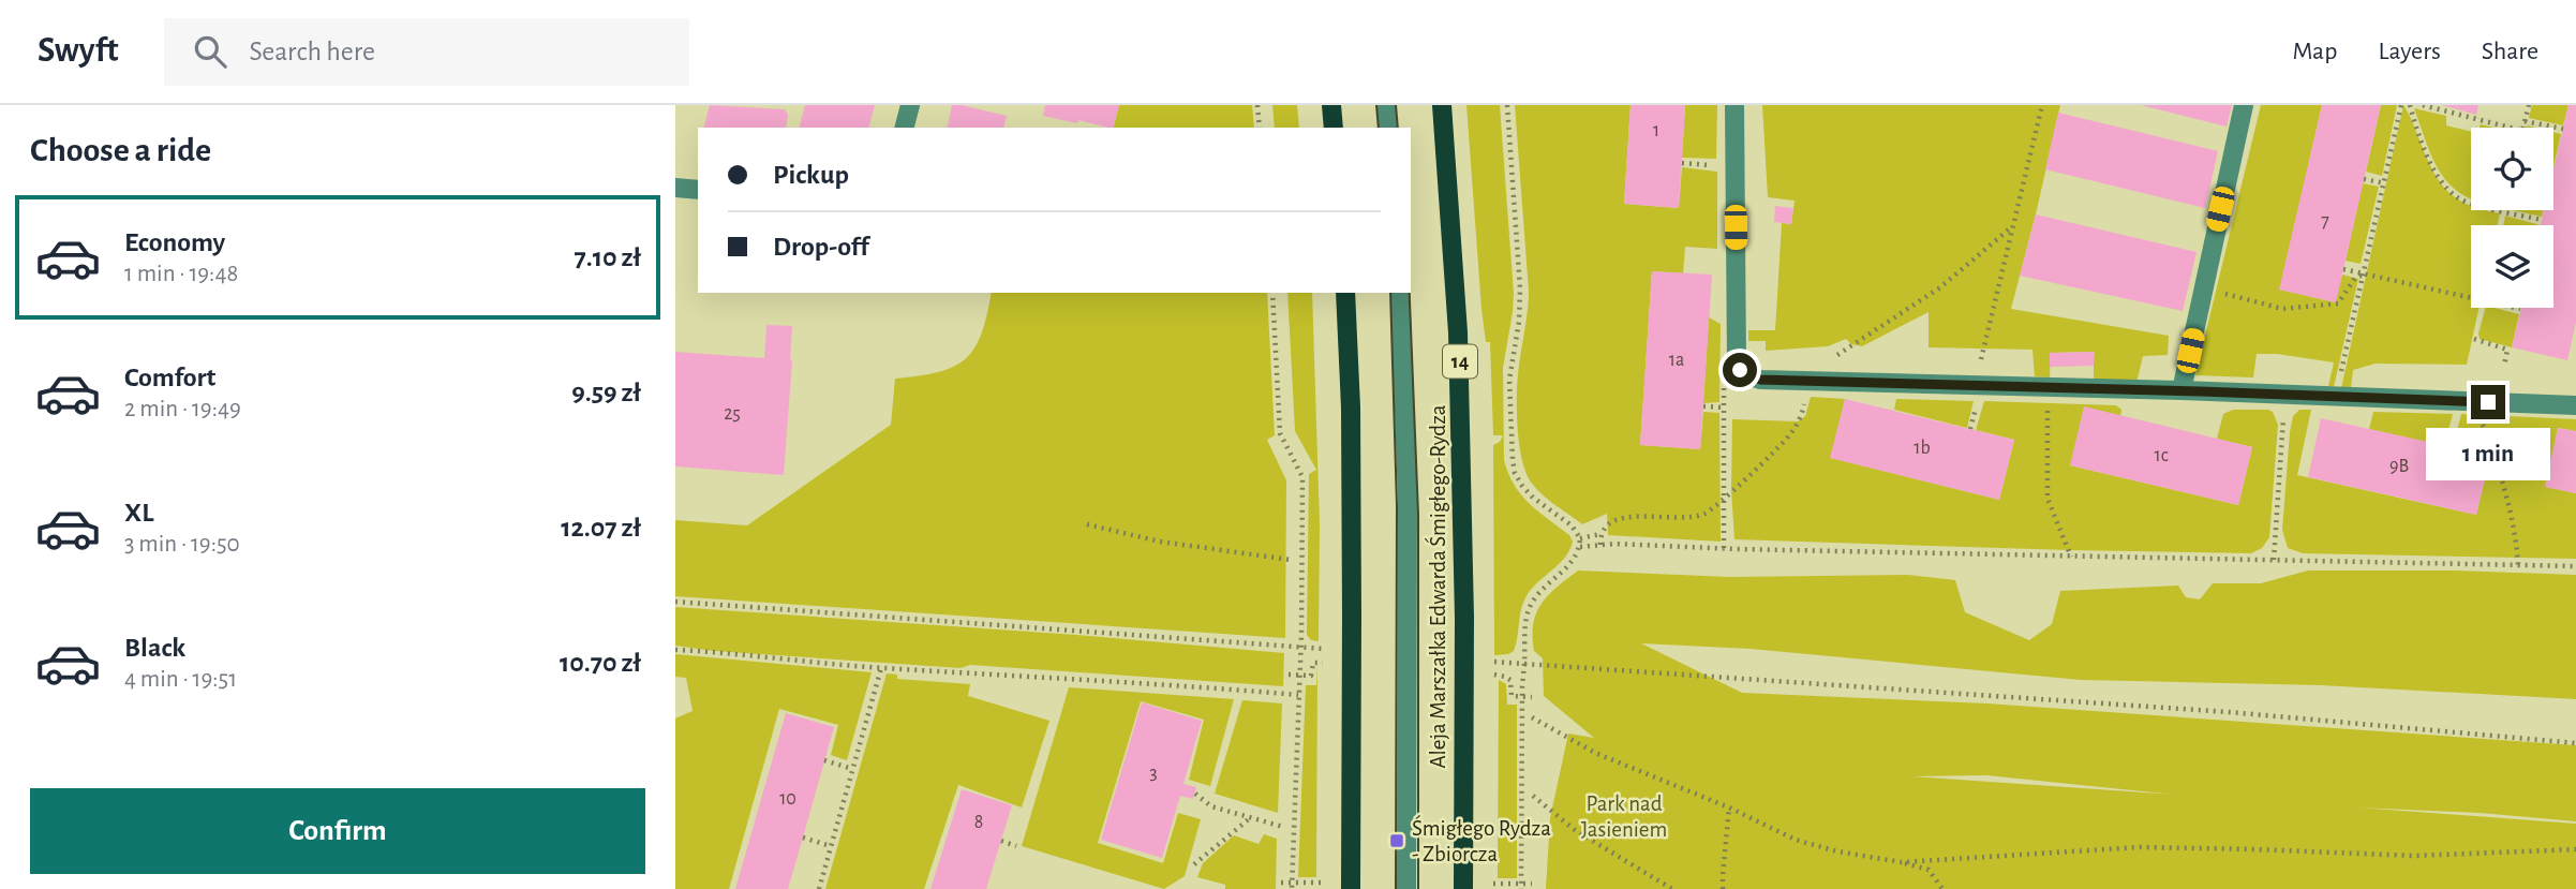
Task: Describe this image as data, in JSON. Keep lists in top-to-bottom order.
{
  "streets": {
    "main road": ["14", "Aleja Marszałka Edwarda Śmigłego-Rydza"]
  },
  "parks": ["Park nad Jasieniem"],
  "places": {
    "transit": ["Śmigłego Rydza - Zbiorcza"]
  },
  "house_numbers": [
    "1",
    "7",
    "1a",
    "25",
    "1b",
    "1c",
    "9B",
    "3",
    "10",
    "8"
  ],
  "page": {
    "header": "Swyft",
    "search": "Search here",
    "nav": ["Map", "Layers", "Share"],
    "heading": "Choose a ride",
    "banner": ["Pickup", "Drop-off"],
    "list": [
      {
        "name": "Economy",
        "note": "1 min · 19:48",
        "value": "7.10 zł"
      },
      {
        "name": "Comfort",
        "note": "2 min · 19:49",
        "value": "9.59 zł"
      },
      {
        "name": "XL",
        "note": "3 min · 19:50",
        "value": "12.07 zł"
      },
      {
        "name": "Black",
        "note": "4 min · 19:51",
        "value": "10.70 zł"
      }
    ],
    "bubble": "1 min",
    "buttons": "Confirm"
  }
}
